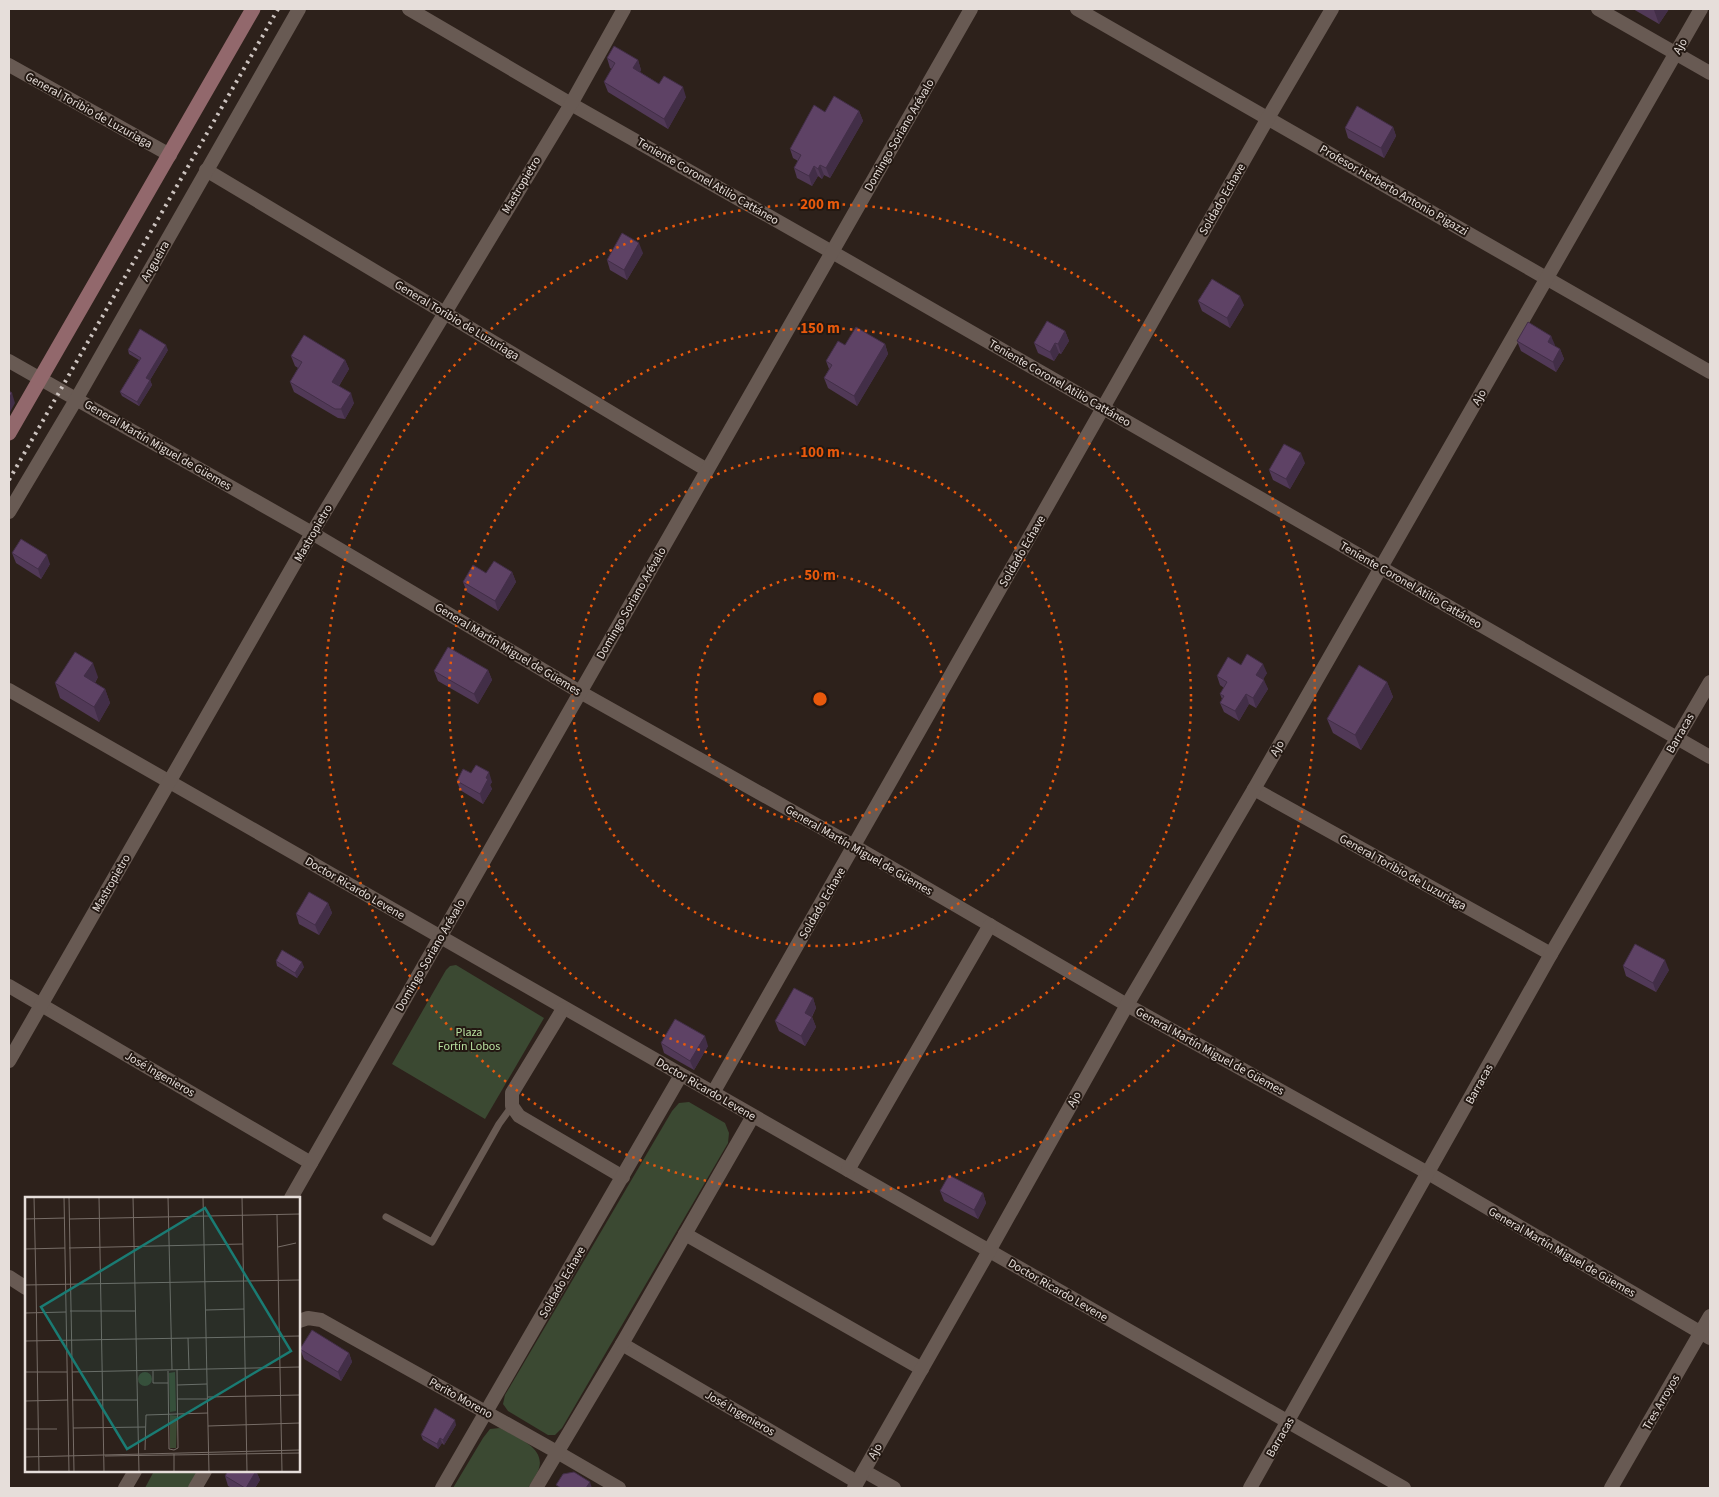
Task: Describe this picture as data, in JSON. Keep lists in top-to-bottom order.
{
  "streets": {
    "street": [
      "Ajo",
      "General Toribio de Luzuriaga",
      "Domingo Soriano Arévalo",
      "Teniente Coronel Atilio Cattáneo",
      "Mastropietro",
      "Profesor Herberto Antonio Pigazzi",
      "Soldado Echave",
      "Angueira",
      "General Martín Miguel de Güemes",
      "Barracas",
      "Doctor Ricardo Levene",
      "José Ingenieros",
      "Perito Moreno",
      "Tres Arroyos"
    ]
  },
  "crossings": [
    ["Ajo", "General Toribio de Luzuriaga"],
    ["Ajo", "Teniente Coronel Atilio Cattáneo"],
    ["Ajo", "Profesor Herberto Antonio Pigazzi"],
    ["Ajo", "General Martín Miguel de Güemes"],
    ["Ajo", "Doctor Ricardo Levene"],
    ["Ajo", "José Ingenieros"],
    ["General Toribio de Luzuriaga", "Domingo Soriano Arévalo"],
    ["General Toribio de Luzuriaga", "Mastropietro"],
    ["General Toribio de Luzuriaga", "Angueira"],
    ["General Toribio de Luzuriaga", "Barracas"],
    ["Domingo Soriano Arévalo", "Teniente Coronel Atilio Cattáneo"],
    ["Domingo Soriano Arévalo", "General Martín Miguel de Güemes"],
    ["Domingo Soriano Arévalo", "Doctor Ricardo Levene"],
    ["Domingo Soriano Arévalo", "José Ingenieros"],
    ["Teniente Coronel Atilio Cattáneo", "Mastropietro"],
    ["Teniente Coronel Atilio Cattáneo", "Soldado Echave"],
    ["Teniente Coronel Atilio Cattáneo", "Barracas"],
    ["Mastropietro", "General Martín Miguel de Güemes"],
    ["Mastropietro", "Doctor Ricardo Levene"],
    ["Mastropietro", "José Ingenieros"],
    ["Profesor Herberto Antonio Pigazzi", "Soldado Echave"],
    ["Soldado Echave", "General Martín Miguel de Güemes"],
    ["Soldado Echave", "Doctor Ricardo Levene"],
    ["Soldado Echave", "Perito Moreno"],
    ["Angueira", "General Martín Miguel de Güemes"],
    ["General Martín Miguel de Güemes", "Barracas"],
    ["General Martín Miguel de Güemes", "Tres Arroyos"],
    ["Barracas", "Doctor Ricardo Levene"]
  ],
  "parks": ["Plaza Fortín Lobos"],
  "rings": [
    "200 m",
    "150 m",
    "100 m",
    "50 m"
  ]
}
